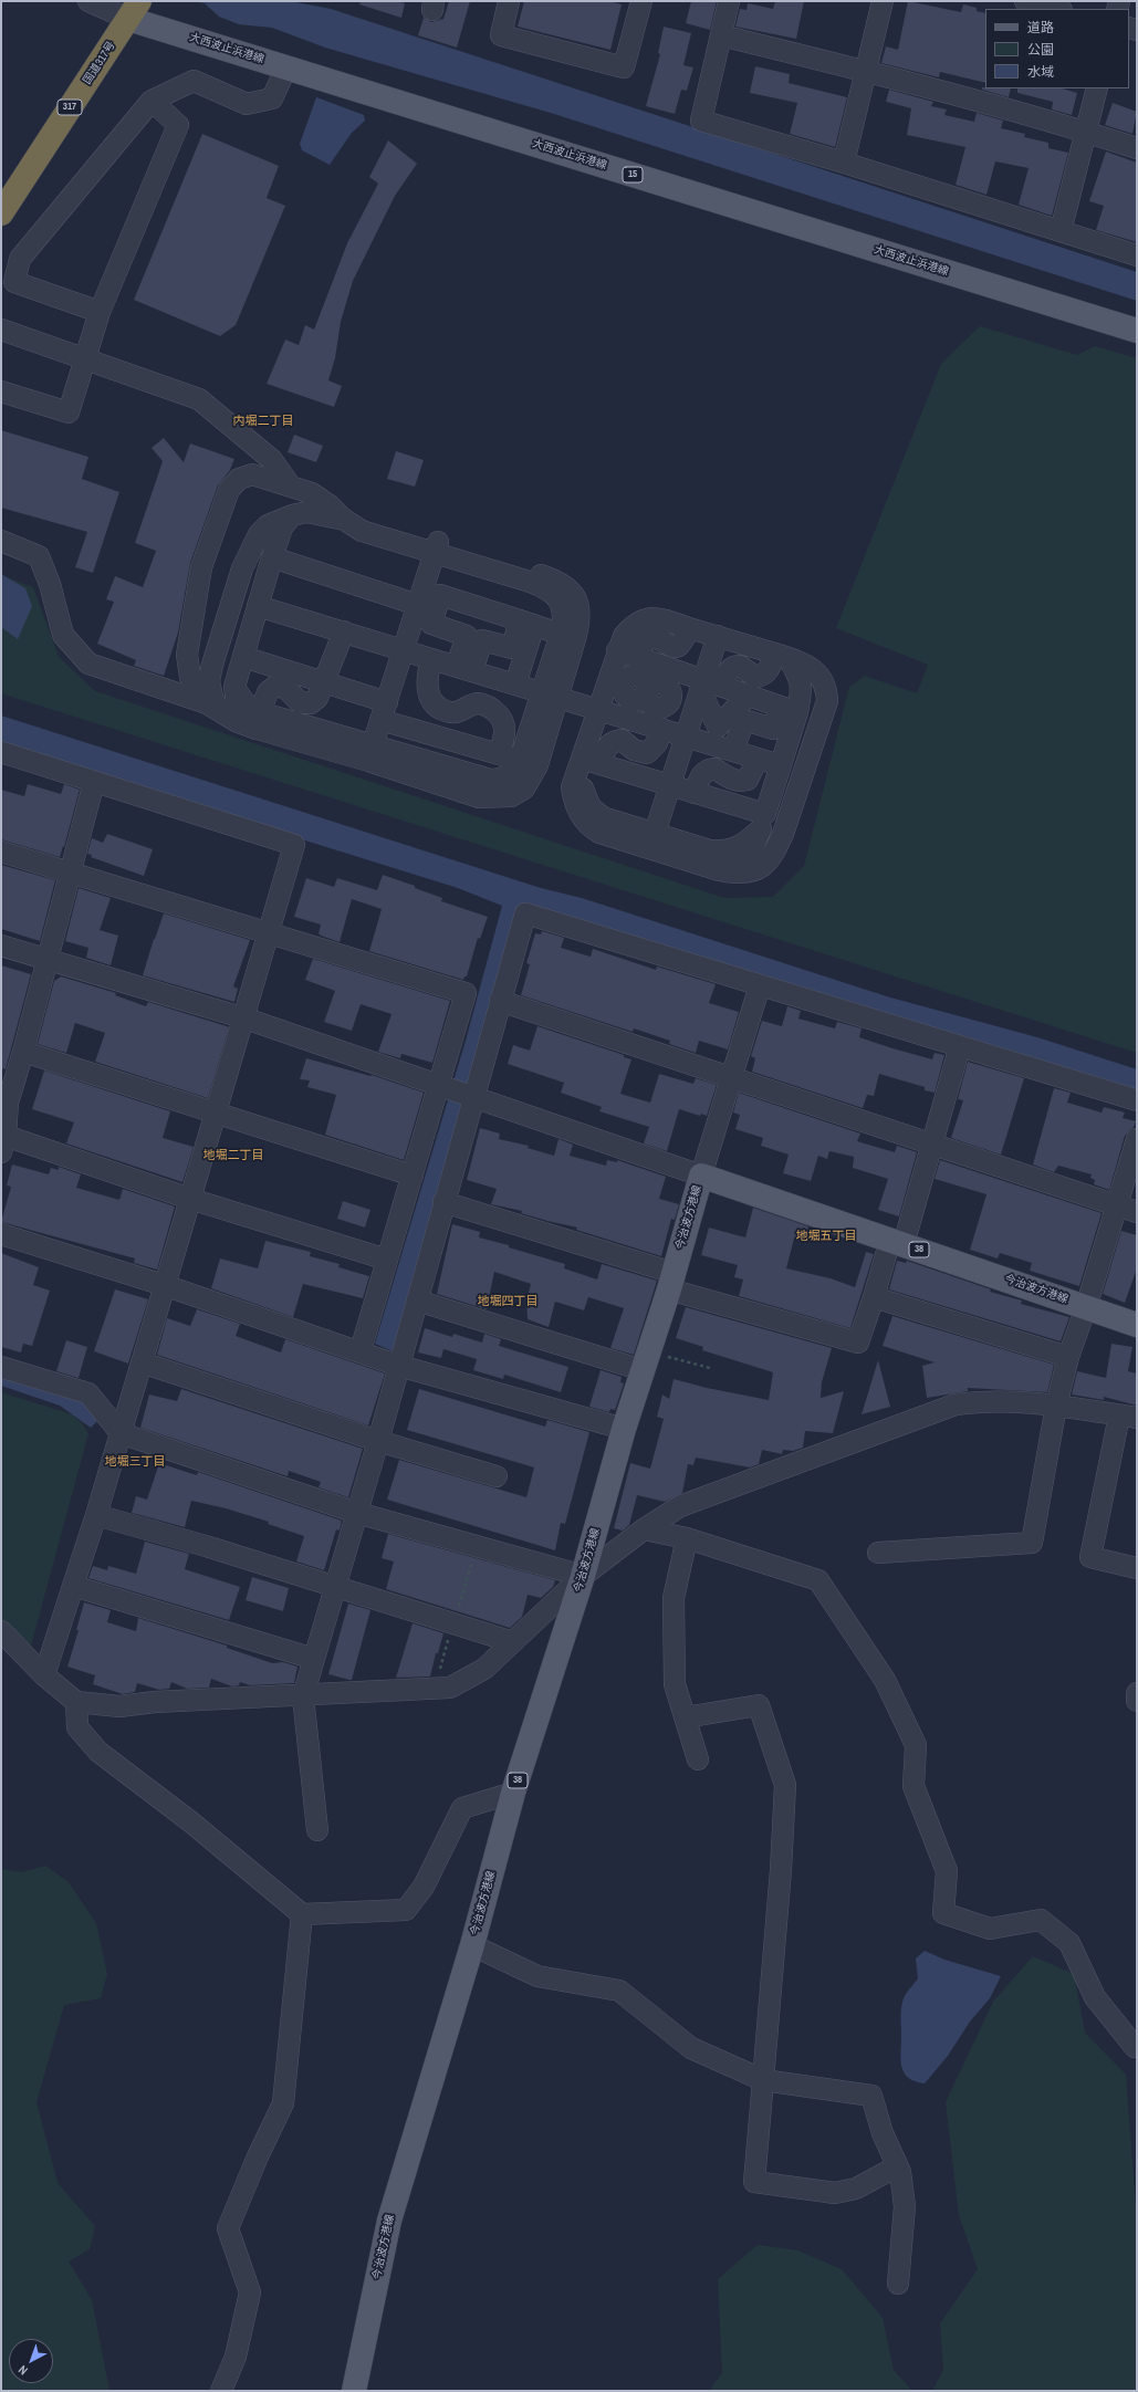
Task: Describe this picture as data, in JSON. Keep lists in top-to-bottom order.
{
  "streets": {
    "highway": ["国道317号", "317"],
    "main road": [
      "大西波止浜港線",
      "15",
      "今治波方港線",
      "38"
    ]
  },
  "crossings": [
    ["大西波止浜港線", "国道317号"]
  ],
  "districts": [
    "内堀二丁目",
    "地堀二丁目",
    "地堀五丁目",
    "地堀四丁目",
    "地堀三丁目"
  ],
  "legend": ["道路", "公園", "水域"],
  "north": "bottom left"
}
